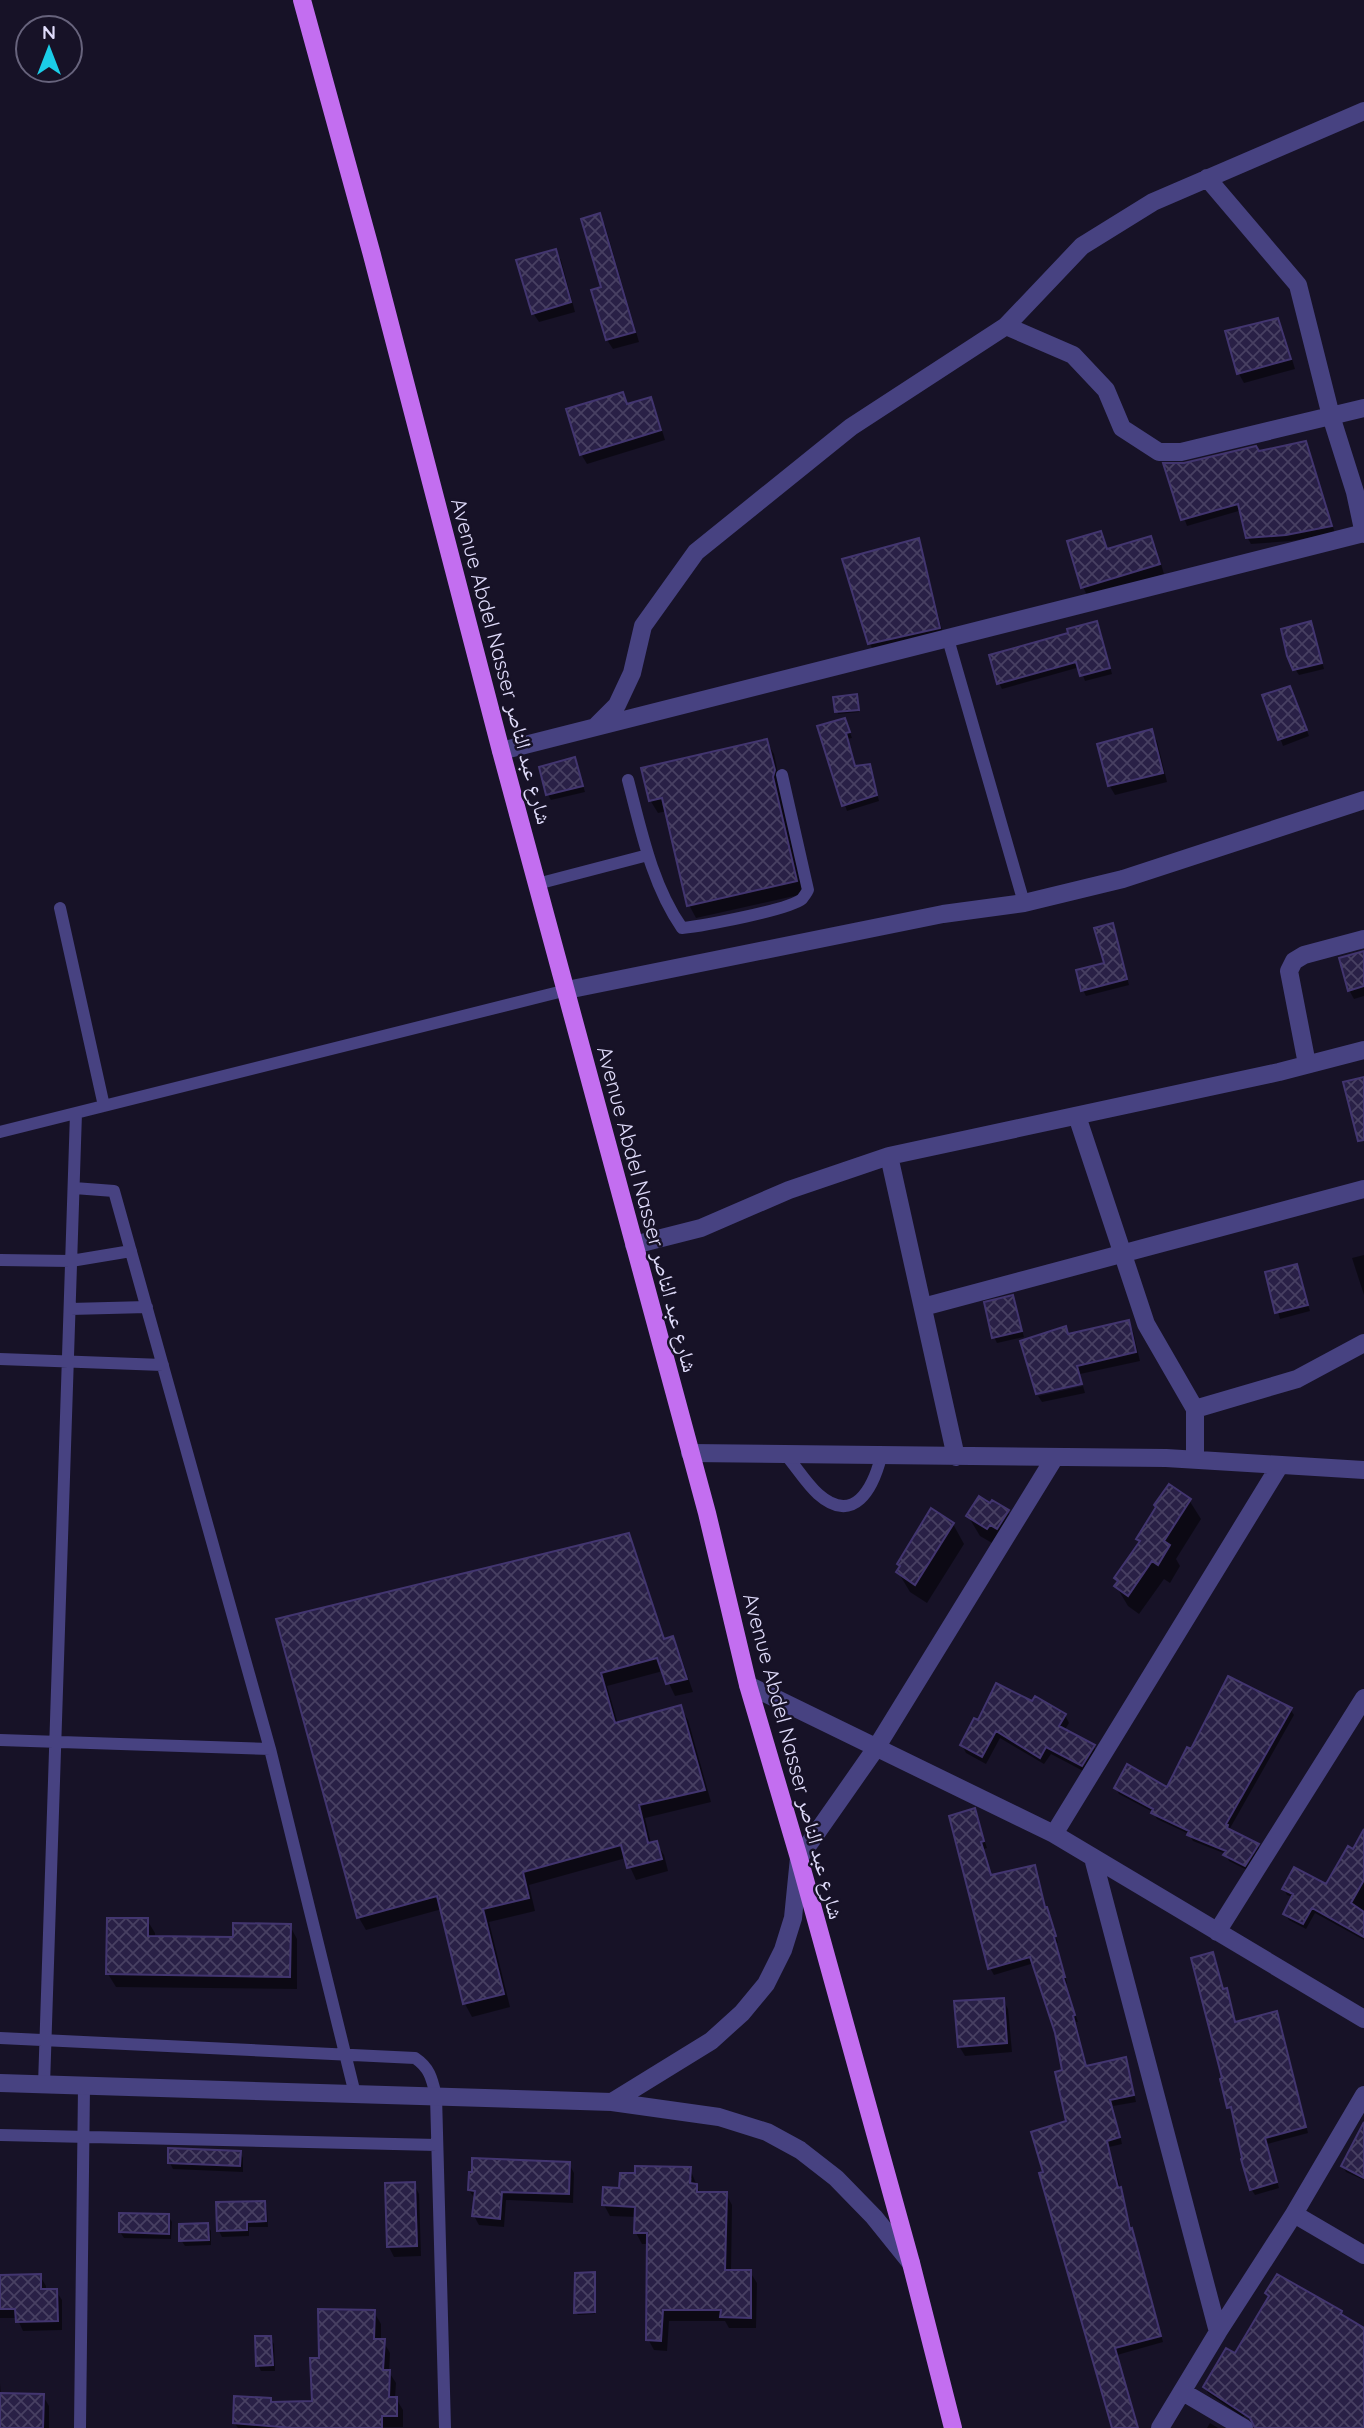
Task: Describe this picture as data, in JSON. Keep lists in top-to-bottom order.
{
  "streets": {
    "main road": ["Avenue Abdel Nasser شارع عبد الناصر"]
  },
  "north": "top"
}
